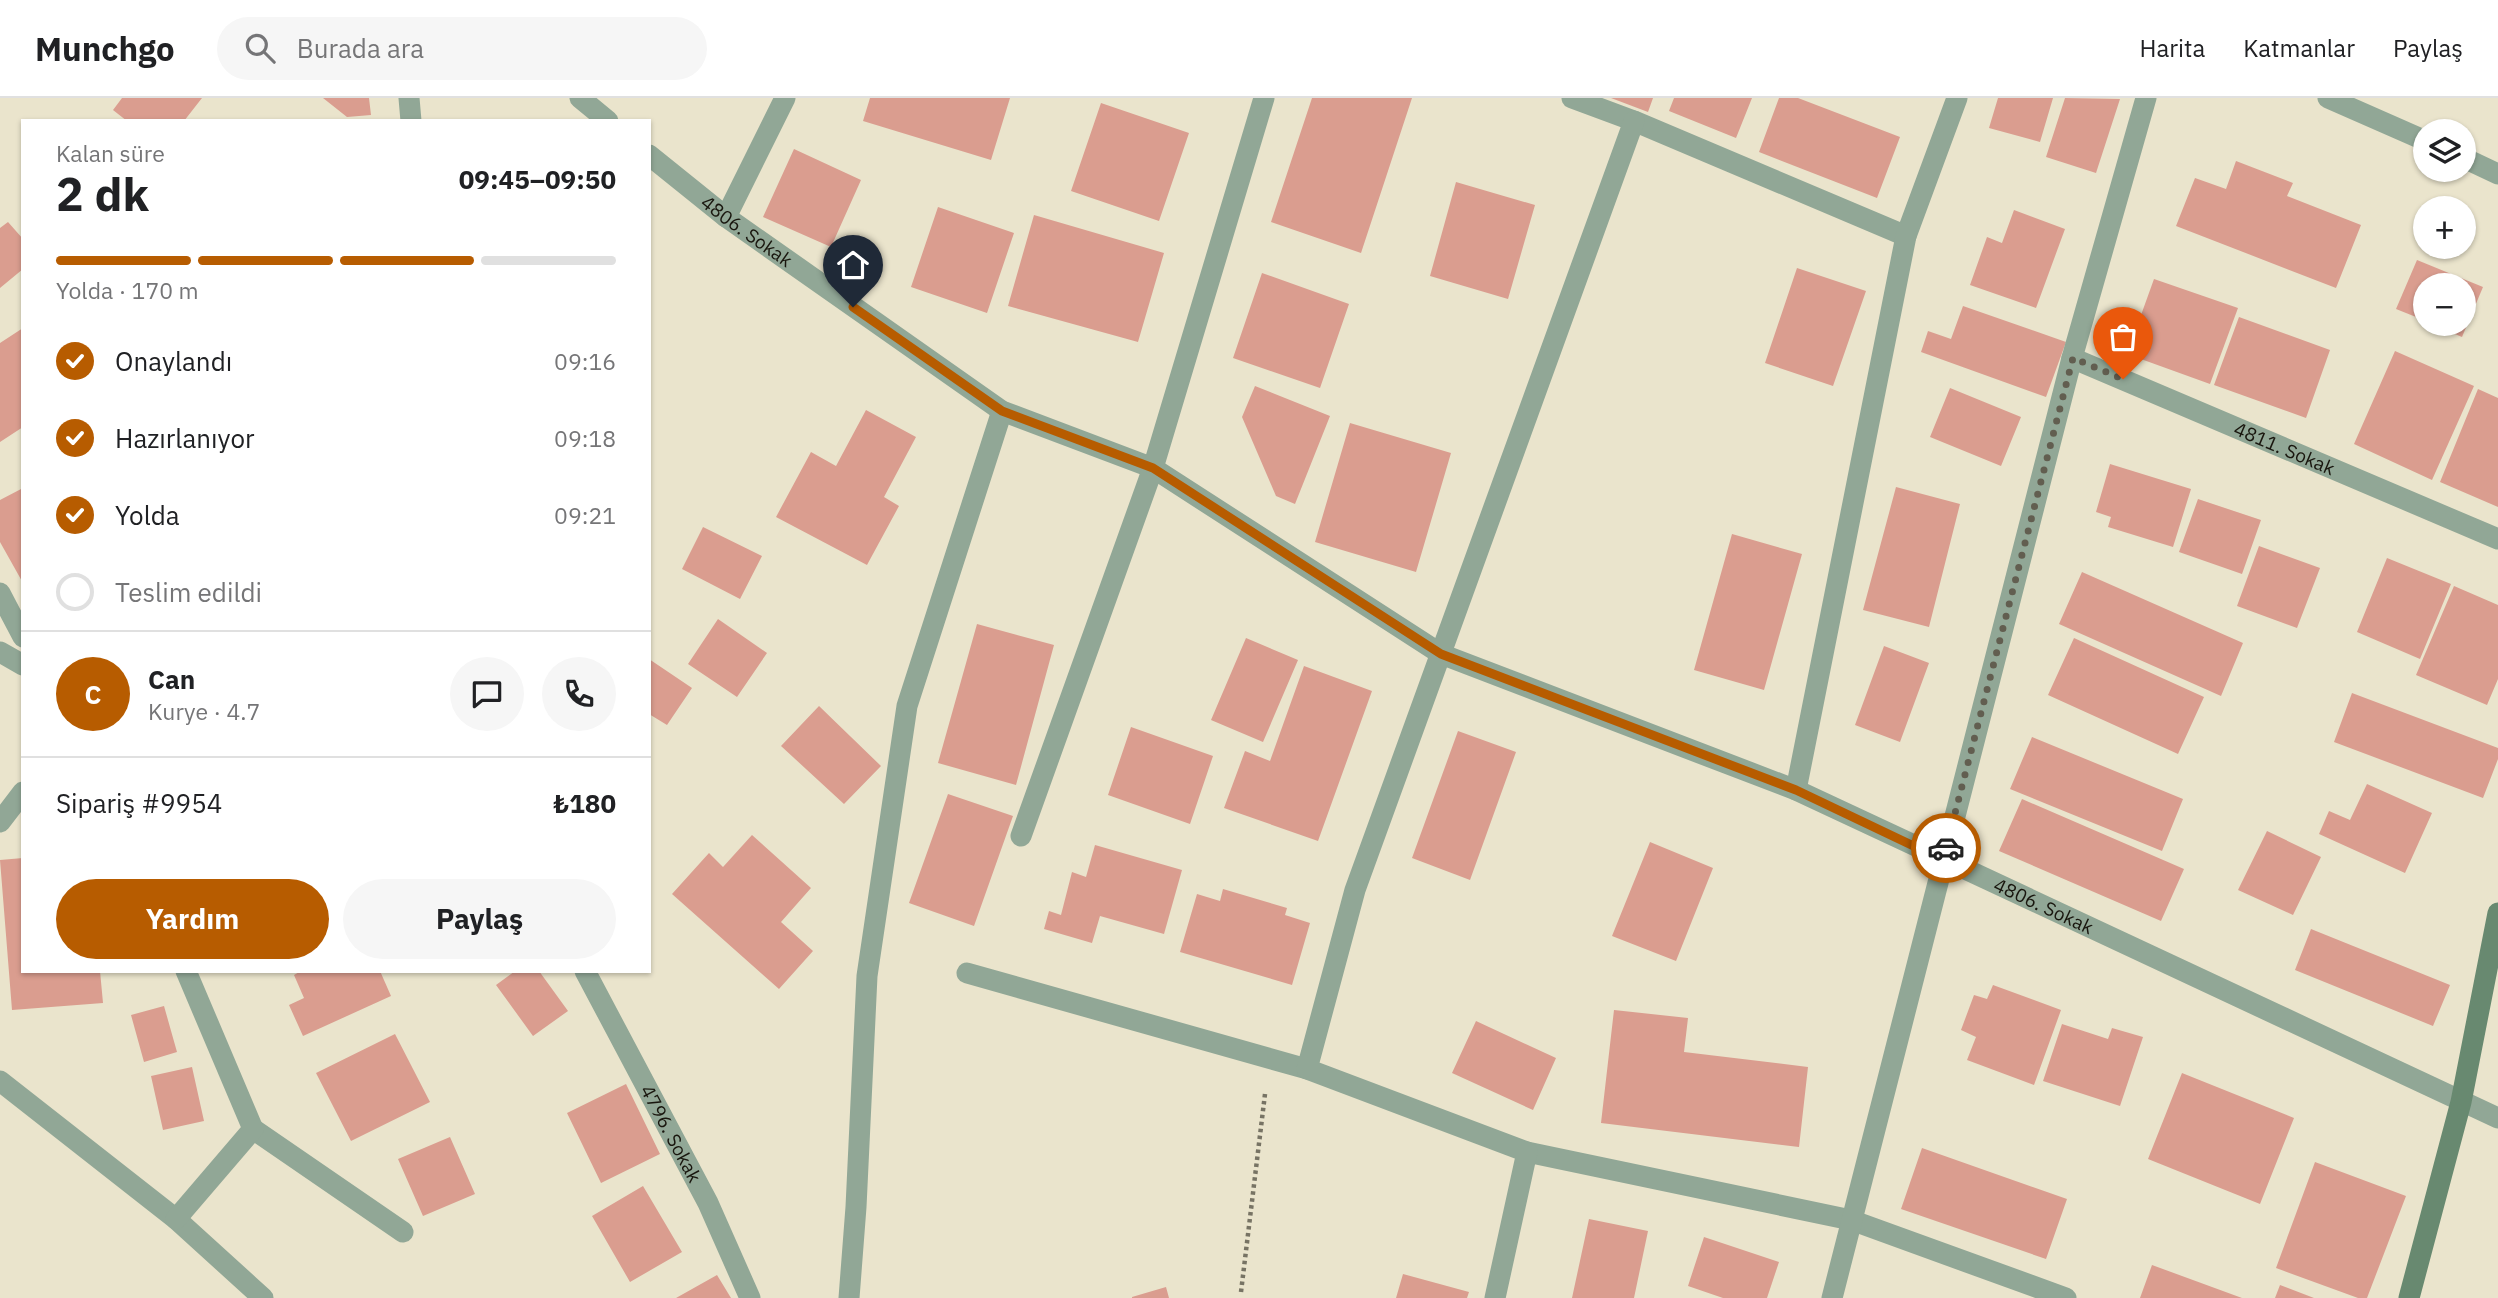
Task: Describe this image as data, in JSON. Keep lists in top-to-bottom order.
{
  "streets": {
    "street": ["4806. Sokak", "4811. Sokak", "4796. Sokak"]
  },
  "page": {
    "header": "Munchgo",
    "search": "Burada ara",
    "nav": ["Harita", "Katmanlar", "Paylaş"],
    "map_buttons": ["+", "−"],
    "heading": ["2 dk", "Kalan süre", "09:45–09:50"],
    "panel": [
      "Can",
      "Kurye · 4.7",
      "Sipariş #9954",
      "₺180"
    ],
    "bar": "Yolda · 170 m",
    "list": [
      ["Onaylandı", "09:16"],
      ["Hazırlanıyor", "09:18"],
      ["Yolda", "09:21"],
      "Teslim edildi"
    ],
    "round": "C",
    "buttons": ["Yardım", "Paylaş"]
  }
}
